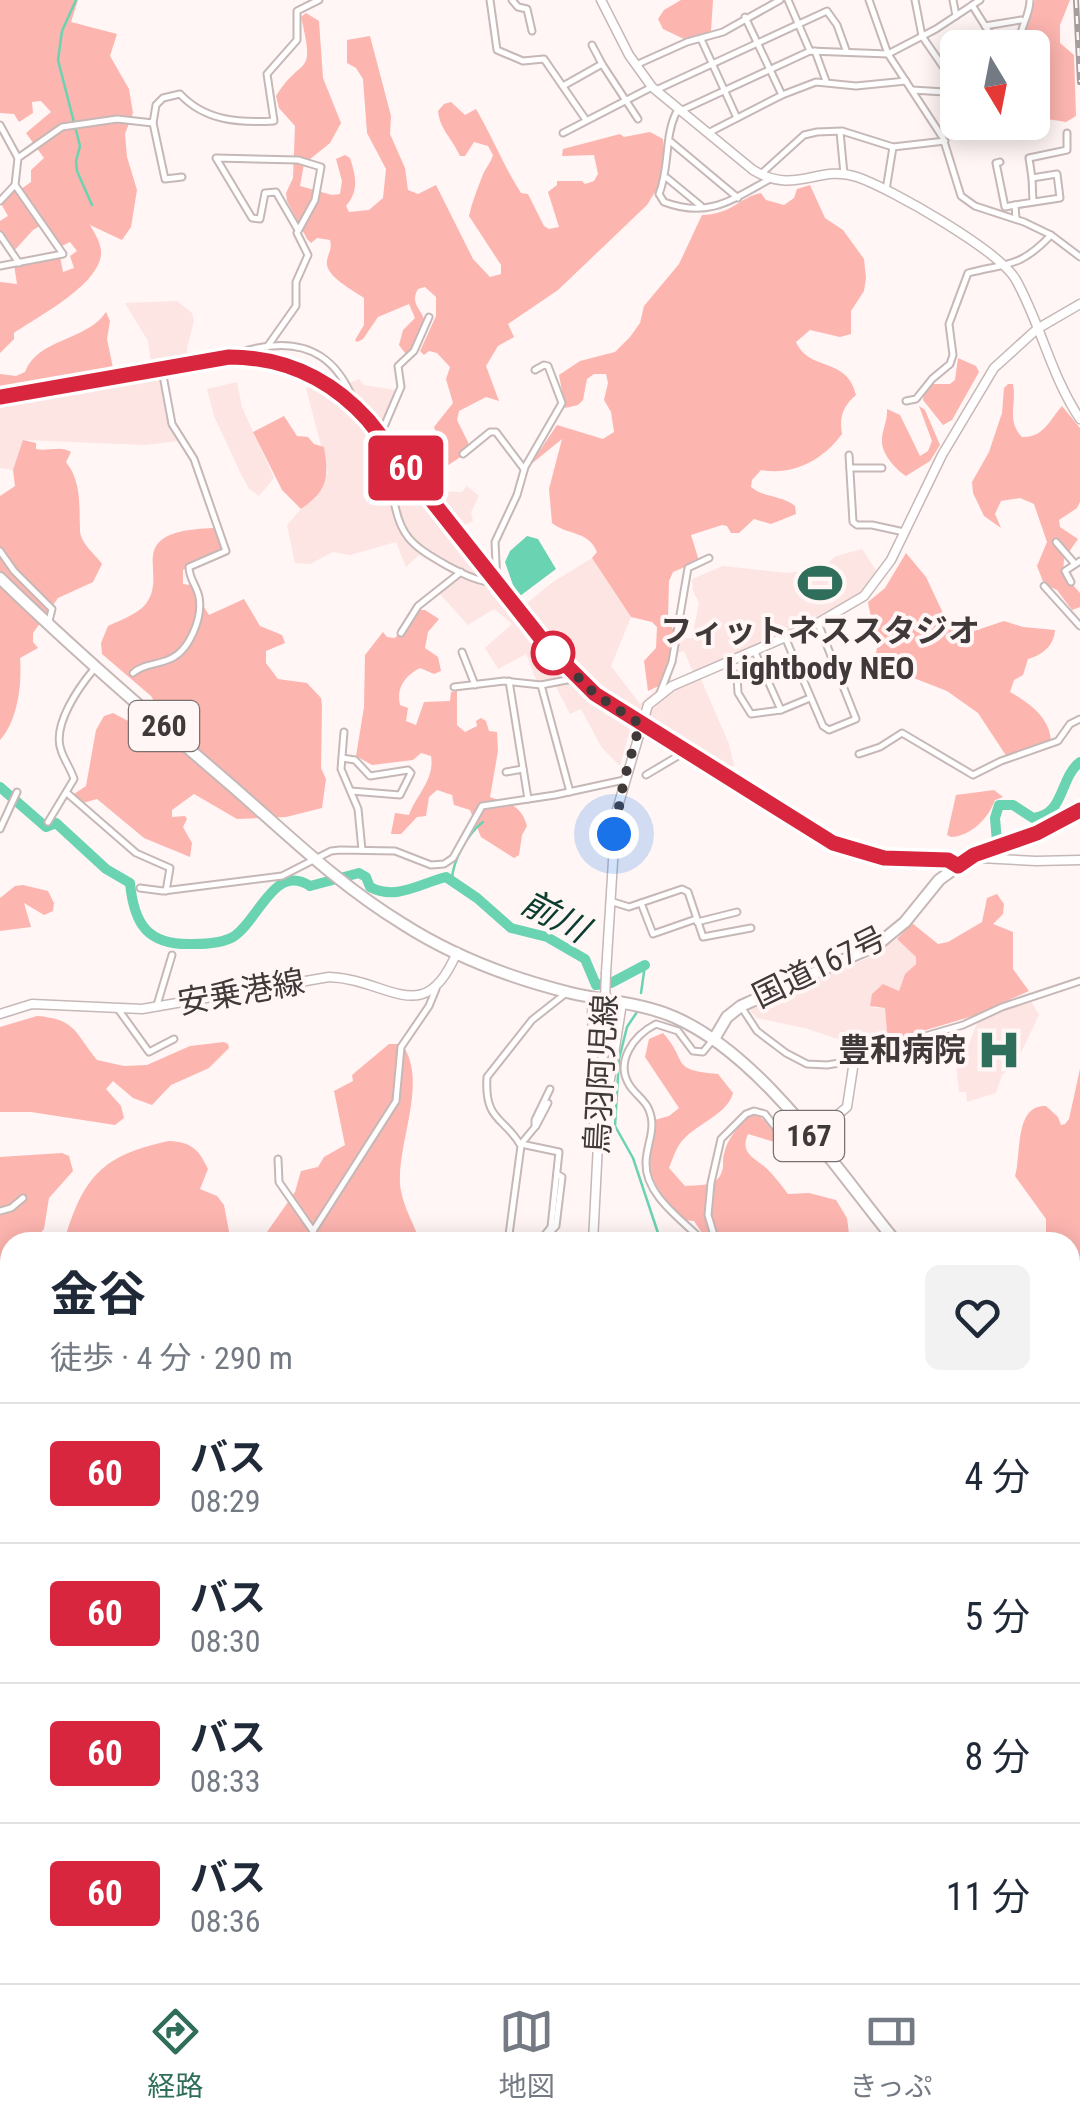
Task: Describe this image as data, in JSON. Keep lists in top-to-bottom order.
{
  "streets": {
    "highway": ["260", "国道167号", "167"],
    "street": ["安乗港線", "鳥羽阿児線"]
  },
  "crossings": [
    ["260", "国道167号"],
    ["260", "167"],
    ["国道167号", "167"]
  ],
  "water": ["前川"],
  "places": {
    "sports": ["フィットネススタジオ Lightbody NEO"],
    "hospital": ["豊和病院"]
  },
  "lines": ["bus line 60"],
  "north": "bottom",
  "page": {
    "on_map": "60",
    "heading": ["金谷", "徒歩 · 4 分 · 290 m"],
    "list": [
      {
        "mark": "60",
        "name": "バス",
        "note": "08:29",
        "value": "4 分"
      },
      {
        "mark": "60",
        "name": "バス",
        "note": "08:30",
        "value": "5 分"
      },
      {
        "mark": "60",
        "name": "バス",
        "note": "08:33",
        "value": "8 分"
      },
      {
        "mark": "60",
        "name": "バス",
        "note": "08:36",
        "value": "11 分"
      }
    ],
    "tabs": ["経路", "地図", "きっぷ"]
  }
}
